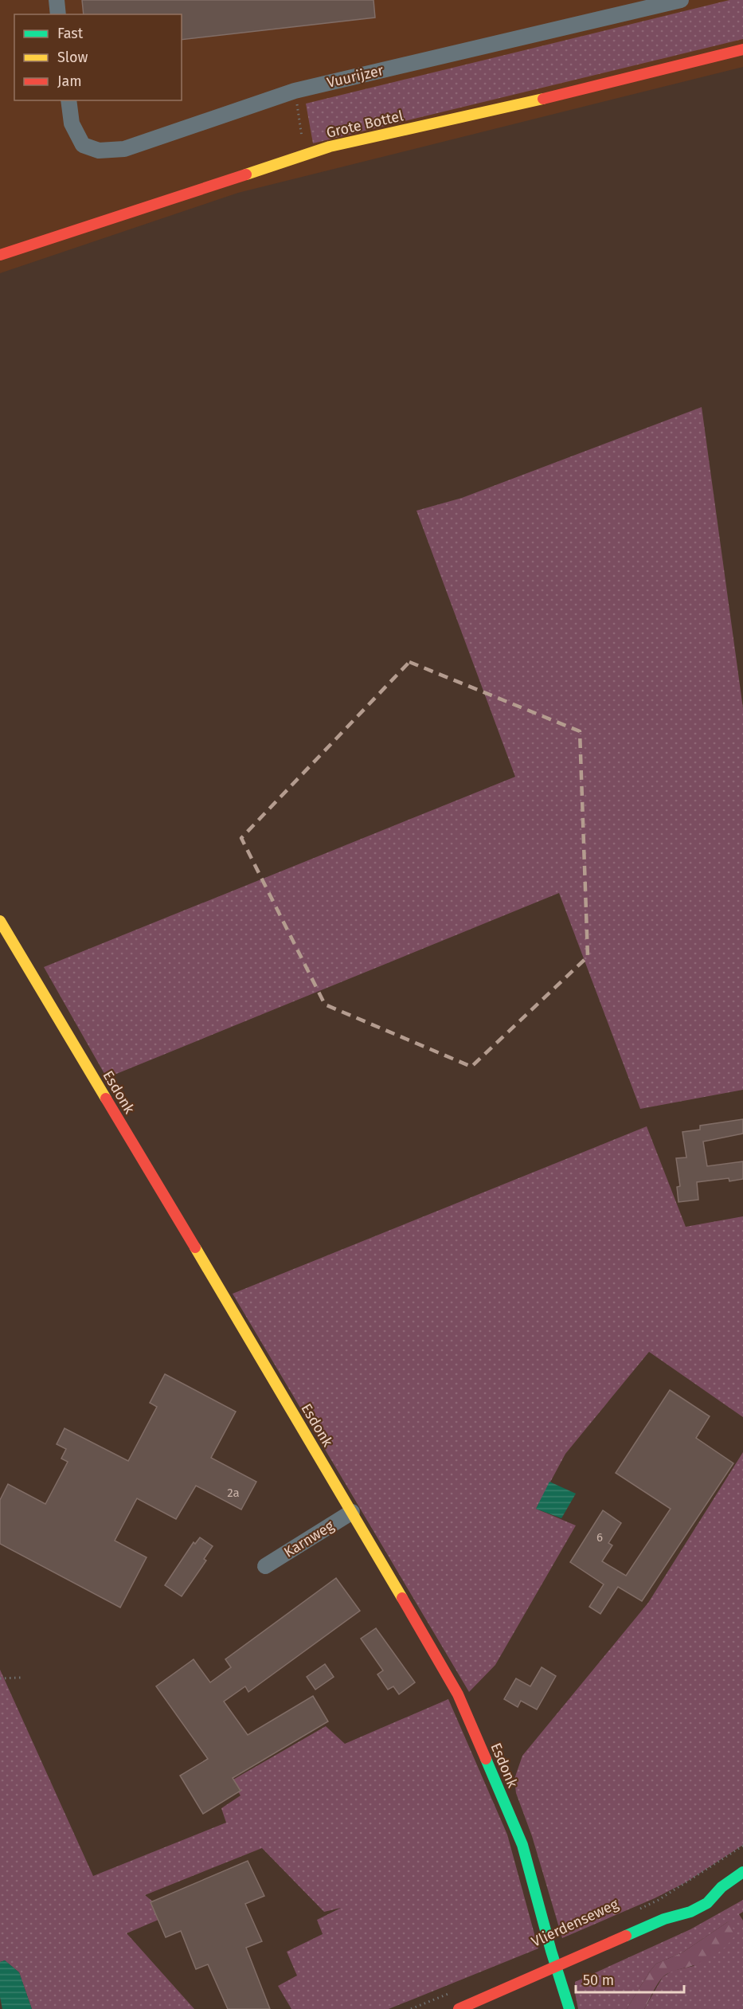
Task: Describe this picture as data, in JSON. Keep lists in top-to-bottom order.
{
  "streets": {
    "street": [
      "Vuurijzer",
      "Grote Bottel",
      "Esdonk",
      "Karnweg"
    ],
    "path": ["Vlierdenseweg"]
  },
  "crossings": [
    ["Esdonk", "Karnweg"]
  ],
  "house_numbers": ["2a", "6"],
  "legend": ["Fast", "Slow", "Jam"],
  "scale_bar": "50 m"
}
